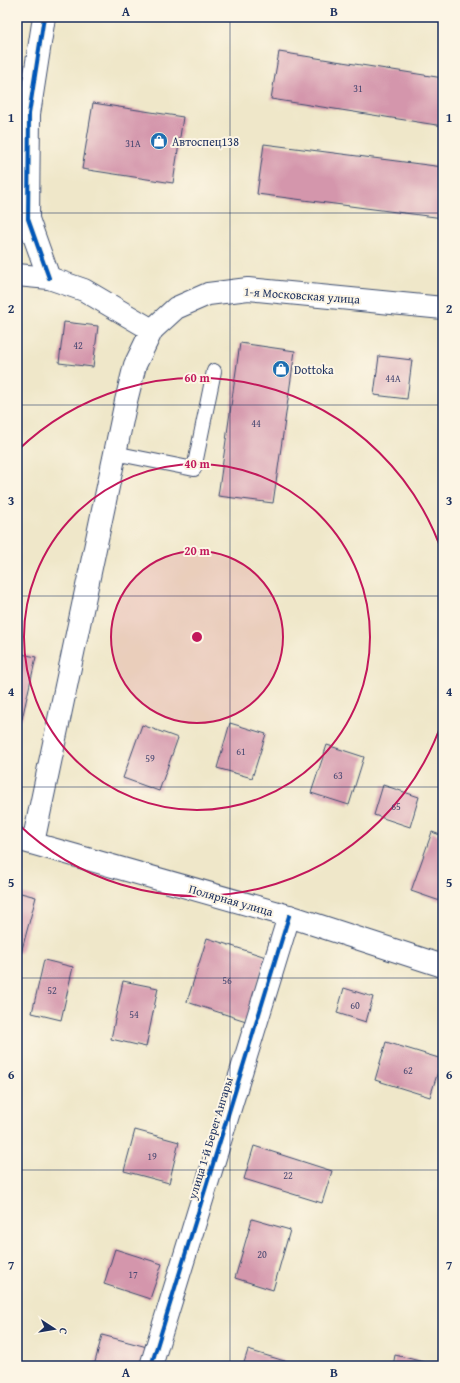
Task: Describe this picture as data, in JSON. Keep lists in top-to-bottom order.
{
  "streets": {
    "main road": ["1-я Московская улица", "Полярная улица", "улица 1-й Берег Ангары"]
  },
  "crossings": [
    ["Полярная улица", "улица 1-й Берег Ангары"]
  ],
  "places": {
    "shop": ["Автоспец138", "Dottoka"]
  },
  "house_numbers": [
    "31",
    "31А",
    "42",
    "44А",
    "44",
    "61",
    "59",
    "63",
    "65",
    "56",
    "52",
    "60",
    "54",
    "62",
    "19",
    "22",
    "20",
    "17"
  ],
  "north": "right",
  "grid": {
    "columns": ["A", "B"],
    "rows": [
      "1",
      "2",
      "3",
      "4",
      "5",
      "6",
      "7"
    ]
  },
  "rings": ["60 m", "40 m", "20 m"]
}
